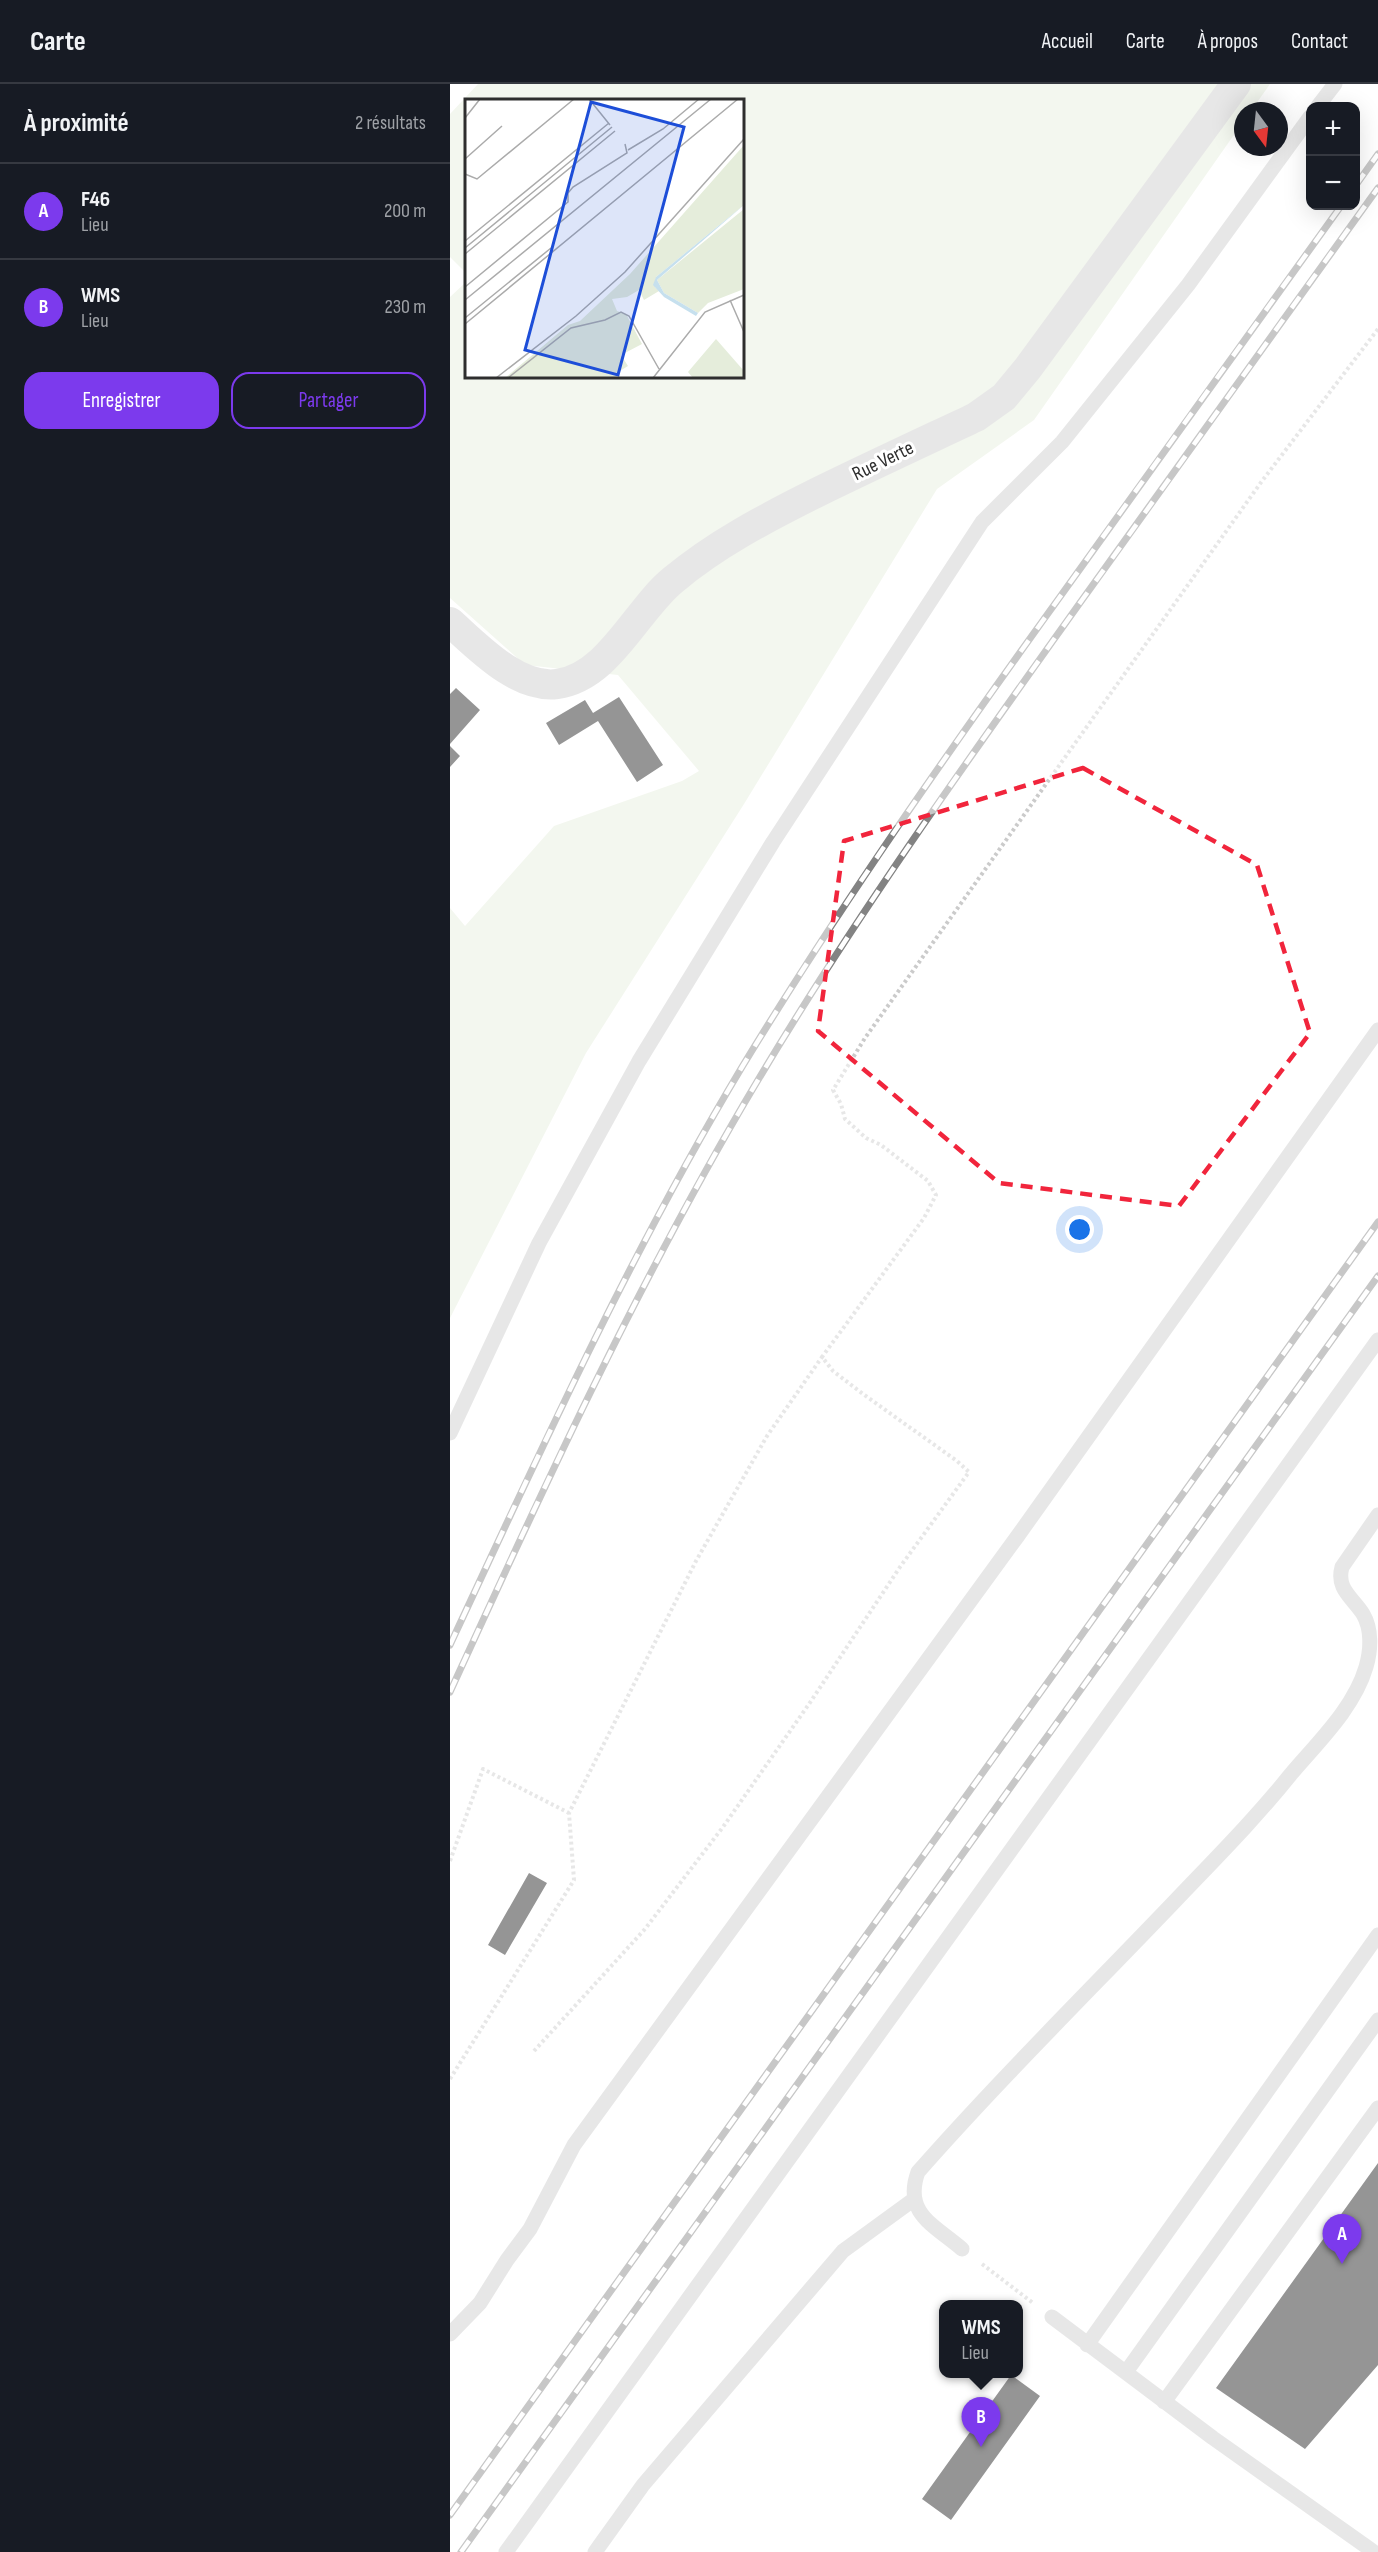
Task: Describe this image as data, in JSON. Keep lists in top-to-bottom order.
{
  "streets": {
    "street": ["Rue Verte"]
  },
  "north": "bottom",
  "page": {
    "header": "Carte",
    "nav": [
      "Accueil",
      "Carte",
      "À propos",
      "Contact"
    ],
    "heading": ["À proximité", "2 résultats"],
    "map_buttons": ["+", "−"],
    "list": [
      {
        "mark": "A",
        "name": "F46",
        "note": "Lieu",
        "value": "200 m"
      },
      {
        "mark": "B",
        "name": "WMS",
        "note": "Lieu",
        "value": "230 m"
      }
    ],
    "buttons": ["Enregistrer", "Partager"],
    "pins": ["A", "B"],
    "popup": ["WMS", "Lieu"]
  }
}
